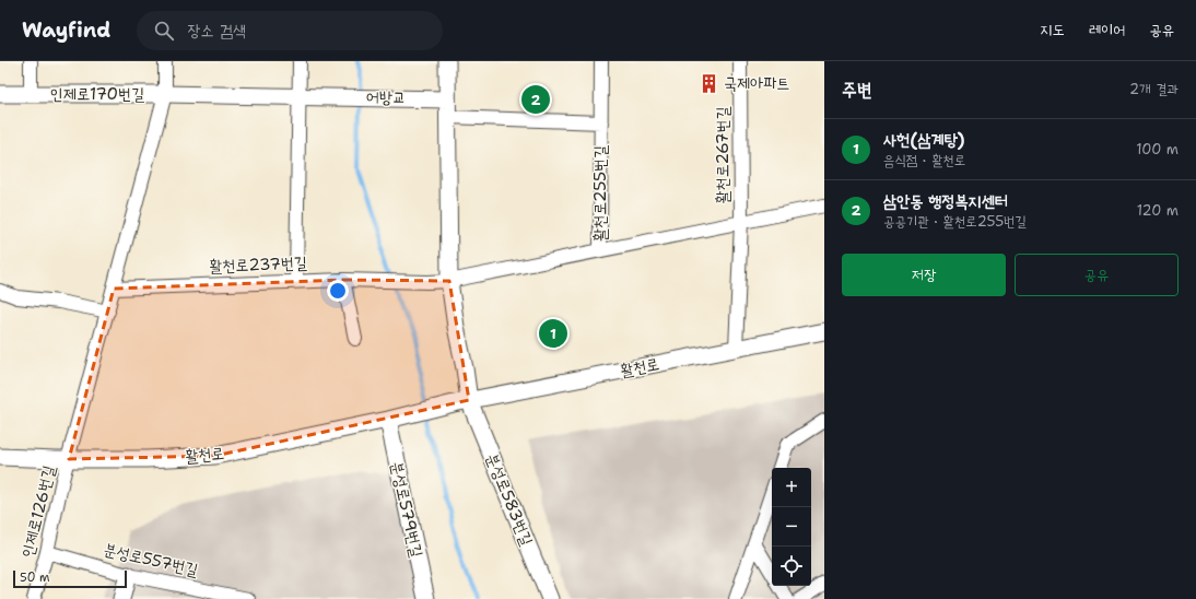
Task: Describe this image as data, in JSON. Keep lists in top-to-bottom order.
{
  "streets": {
    "street": [
      "인제로170번길",
      "어방교",
      "활천로267번길",
      "활천로255번길",
      "활천로237번길",
      "활천로",
      "분성로583번길",
      "분성로579번길",
      "인제로126번길",
      "분성로557번길"
    ]
  },
  "crossings": [
    ["인제로170번길", "어방교"],
    ["활천로267번길", "활천로"],
    ["활천로255번길", "활천로237번길"],
    ["활천로", "분성로583번길"],
    ["활천로", "분성로579번길"],
    ["활천로", "인제로126번길"],
    ["인제로126번길", "분성로557번길"]
  ],
  "places": {
    "building": ["국제아파트"]
  },
  "scale_bar": "50 m",
  "page": {
    "header": "Wayfind",
    "search": "장소 검색",
    "nav": ["지도", "레이어", "공유"],
    "heading": ["주변", "2개 결과"],
    "pins": ["2", "1"],
    "list": [
      {
        "mark": "1",
        "name": "사헌(삼계탕)",
        "note": "음식점 · 활천로",
        "value": "100 m"
      },
      {
        "mark": "2",
        "name": "삼안동 행정복지센터",
        "note": "공공기관 · 활천로255번길",
        "value": "120 m"
      }
    ],
    "buttons": ["저장", "공유"],
    "map_buttons": ["+", "−"],
    "scale": "50 m"
  }
}
